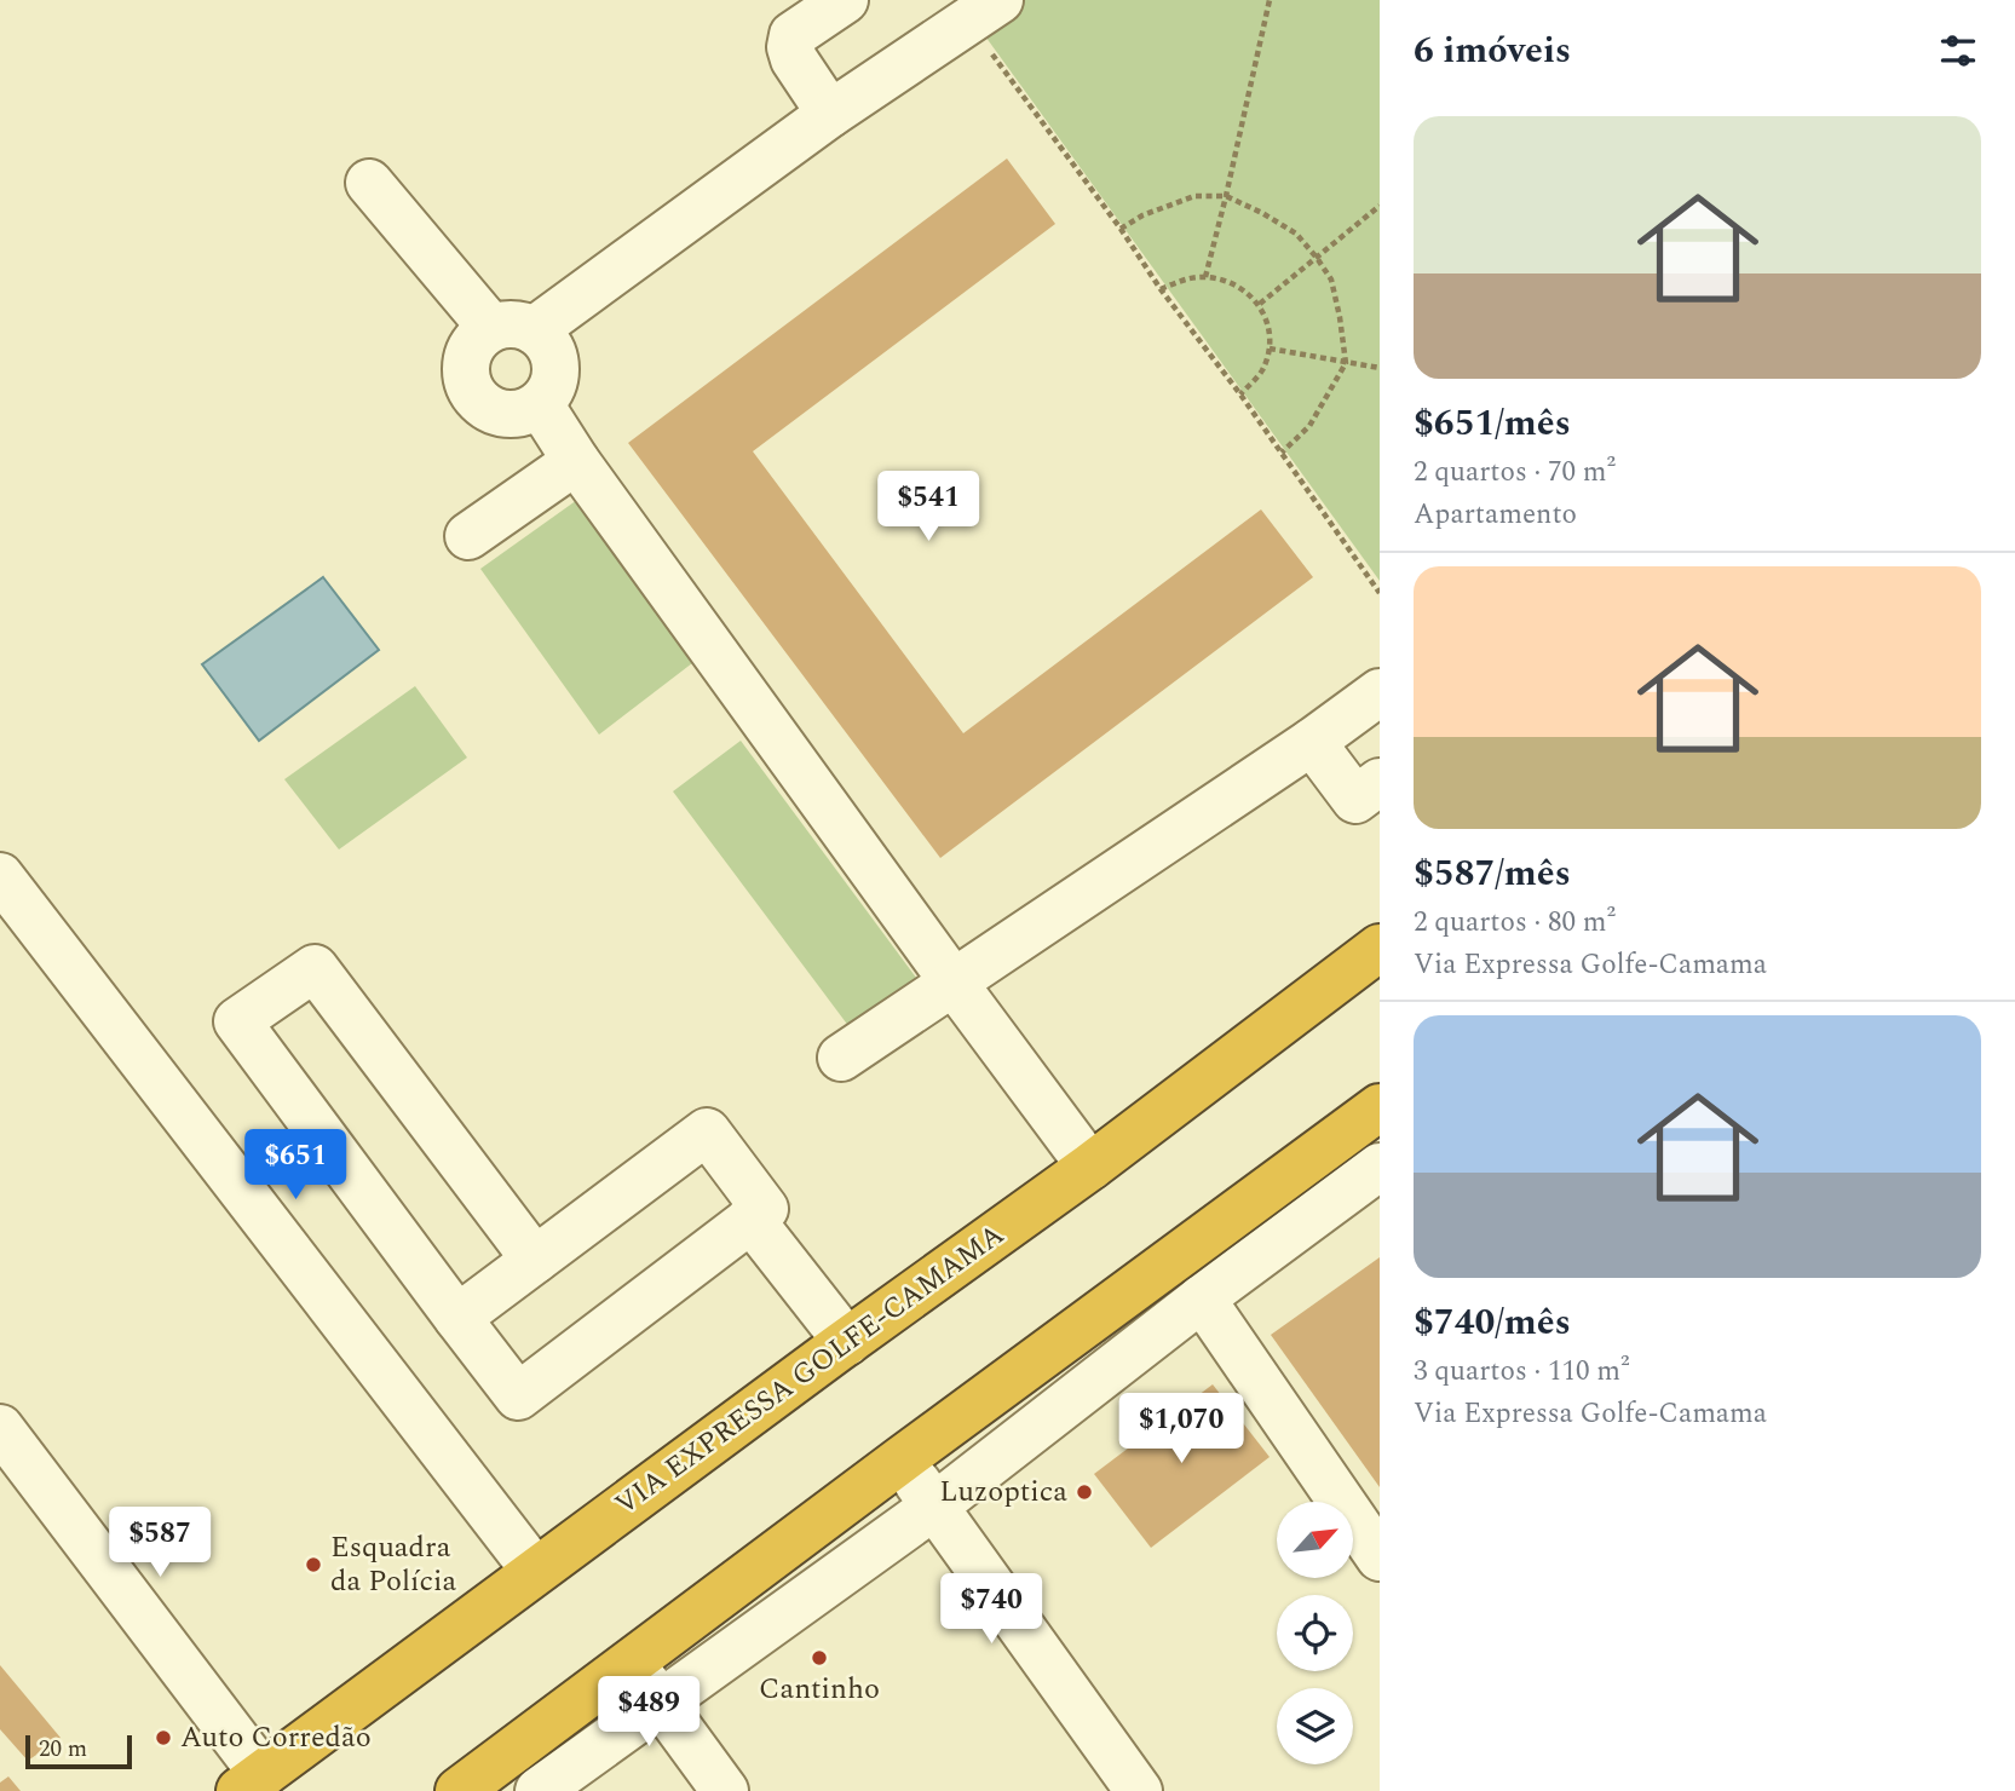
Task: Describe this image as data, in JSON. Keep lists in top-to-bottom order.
{
  "streets": {
    "highway": ["VIA EXPRESSA GOLFE-CAMAMA"]
  },
  "places": [
    "Luzoptica",
    "Esquadra da Polícia",
    "Cantinho",
    "Auto Corredão"
  ],
  "scale_bar": "20 m",
  "north": "top right",
  "page": {
    "heading": "6 imóveis",
    "list": [
      {
        "name": "$651/mês",
        "note": "2 quartos · 70 m² · Apartamento"
      },
      {
        "name": "$587/mês",
        "note": "2 quartos · 80 m² · Via Expressa Golfe-Camama"
      },
      {
        "name": "$740/mês",
        "note": "3 quartos · 110 m² · Via Expressa Golfe-Camama"
      }
    ],
    "price": [
      "$541",
      "$651",
      "$1,070",
      "$587",
      "$740",
      "$489"
    ],
    "scale": "20 m"
  }
}
